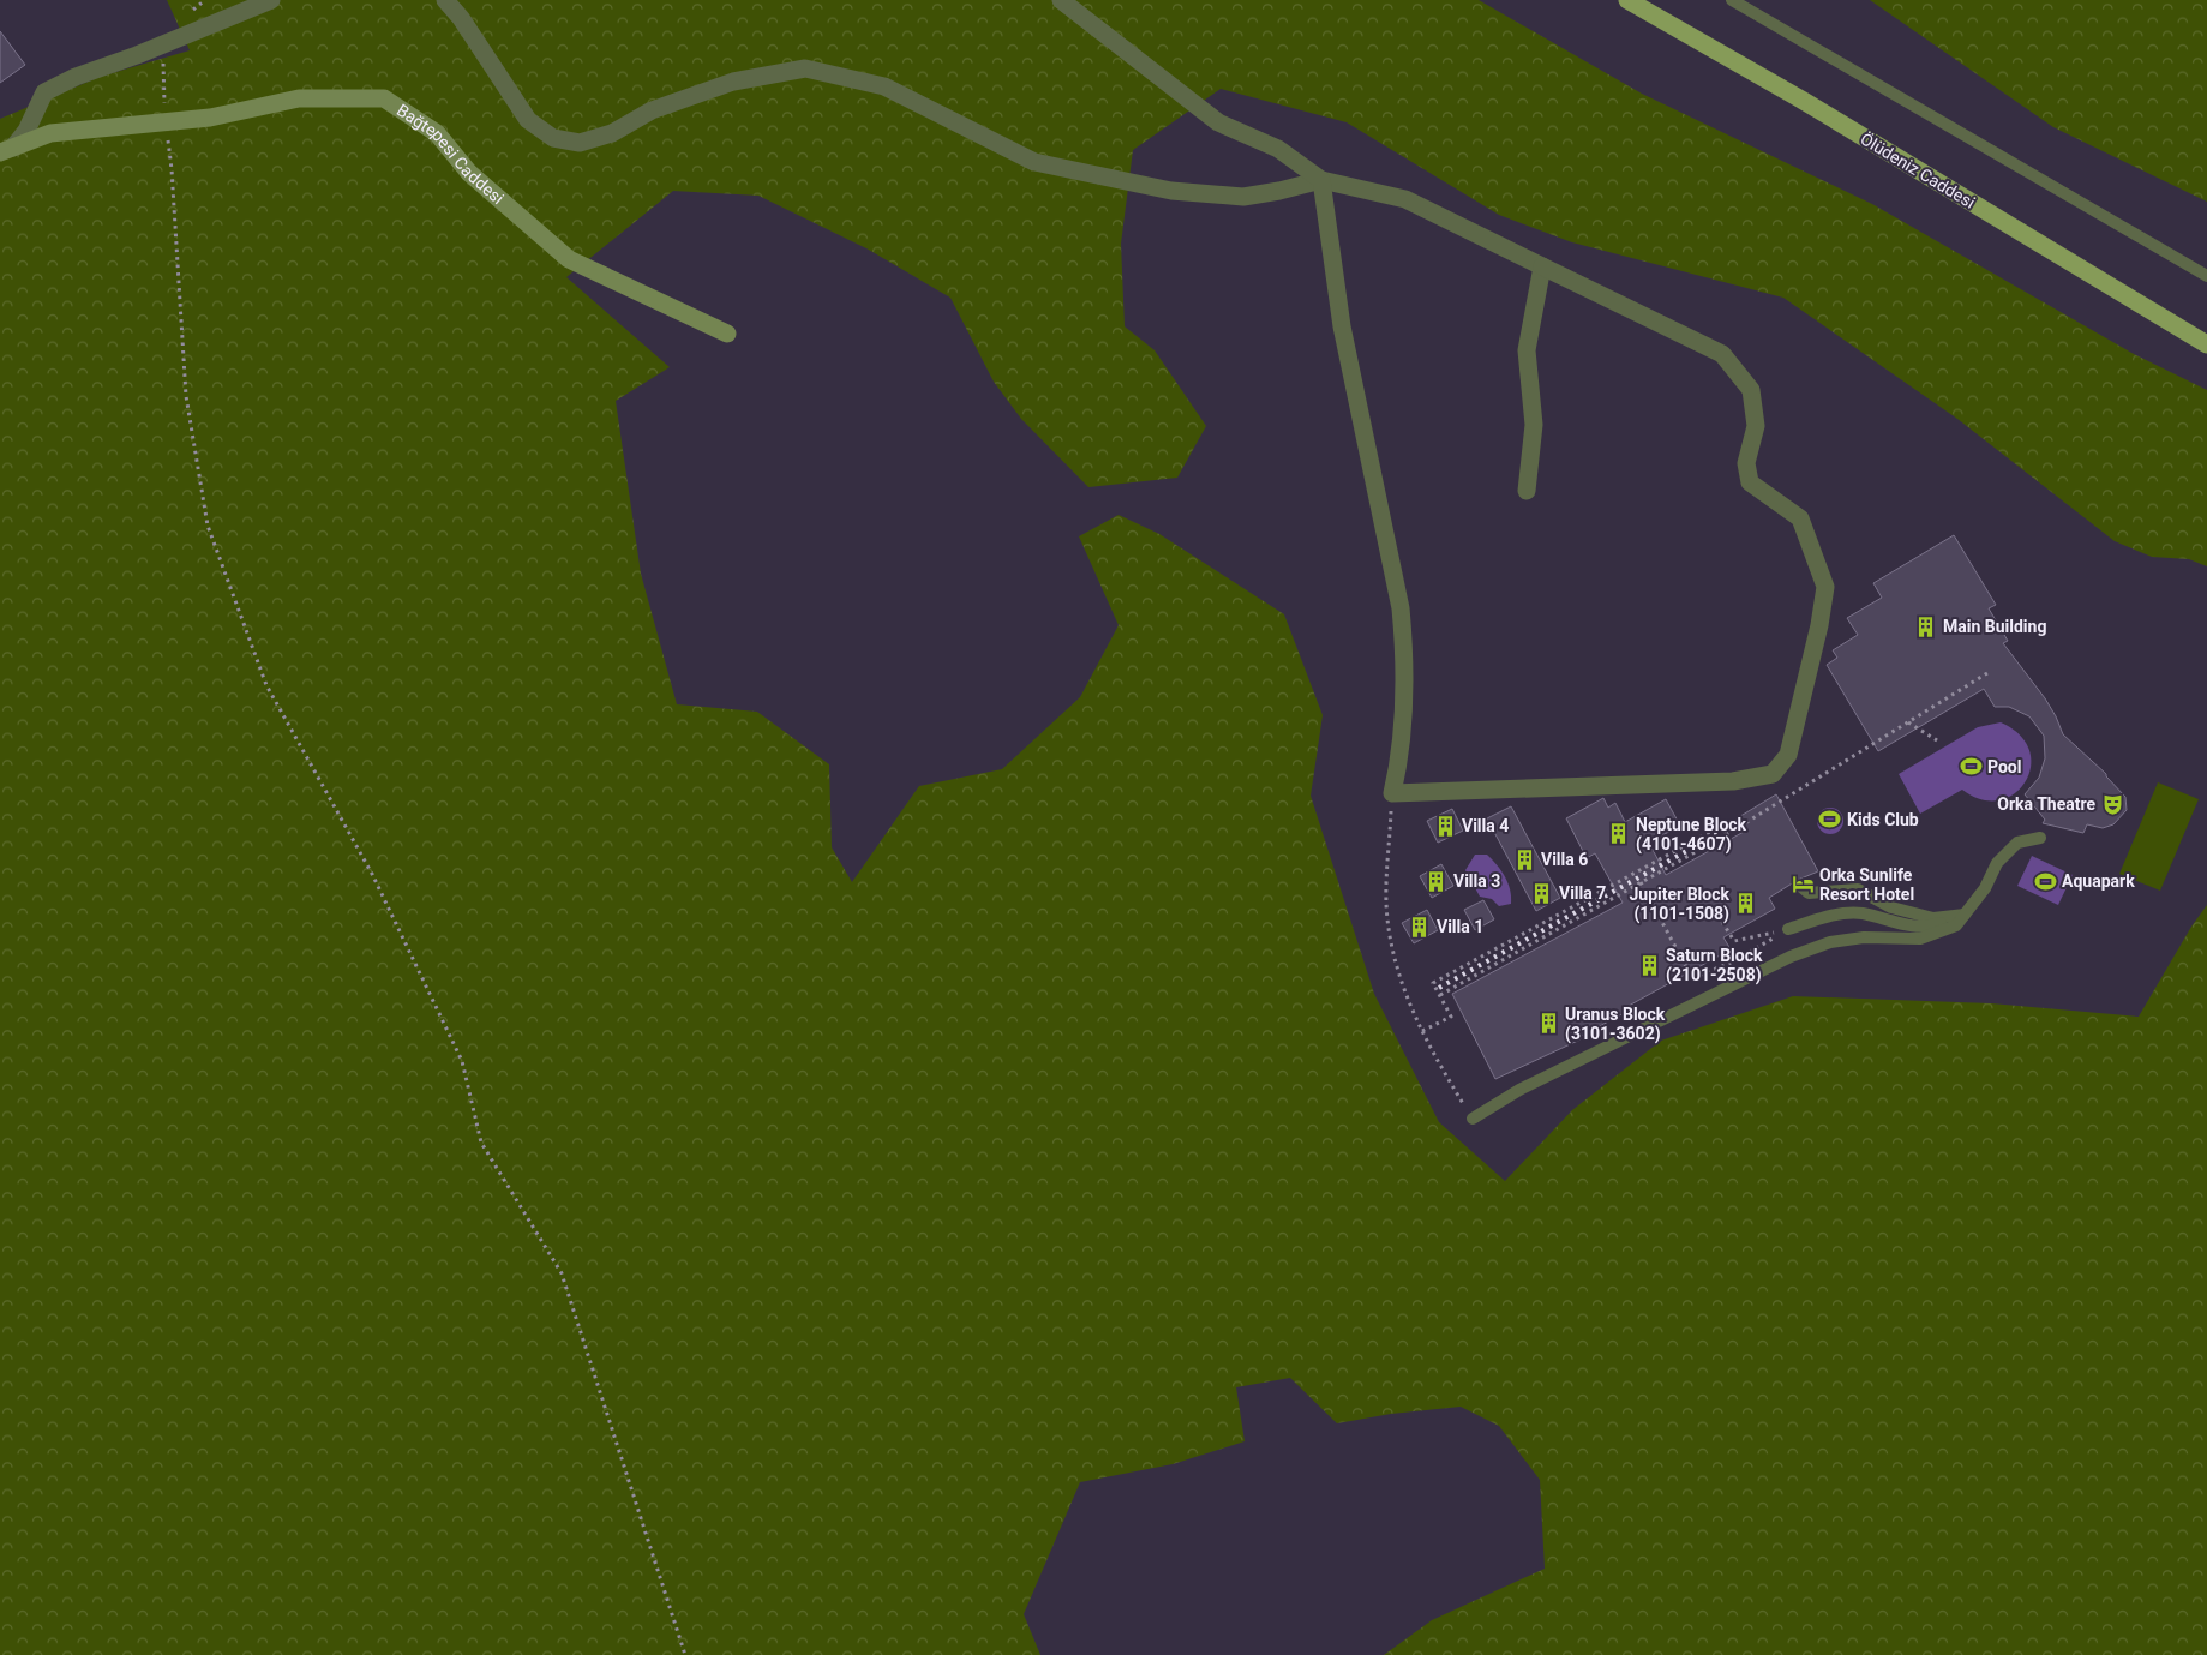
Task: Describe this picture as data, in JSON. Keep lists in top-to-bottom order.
{
  "streets": {
    "main road": ["Ölüdeniz Caddesi"],
    "street": ["Bağtepesi Caddesi"]
  },
  "places": {
    "building": [
      "Main Building",
      "Villa 4",
      "Neptune Block (4101-4607)",
      "Villa 6",
      "Villa 3",
      "Villa 7",
      "Jupiter Block (1101-1508)",
      "Villa 1",
      "Saturn Block (2101-2508)",
      "Uranus Block (3101-3602)"
    ],
    "sports": ["Pool", "Kids Club", "Aquapark"],
    "theatre": ["Orka Theatre"],
    "hotel": ["Orka Sunlife Resort Hotel"]
  }
}
